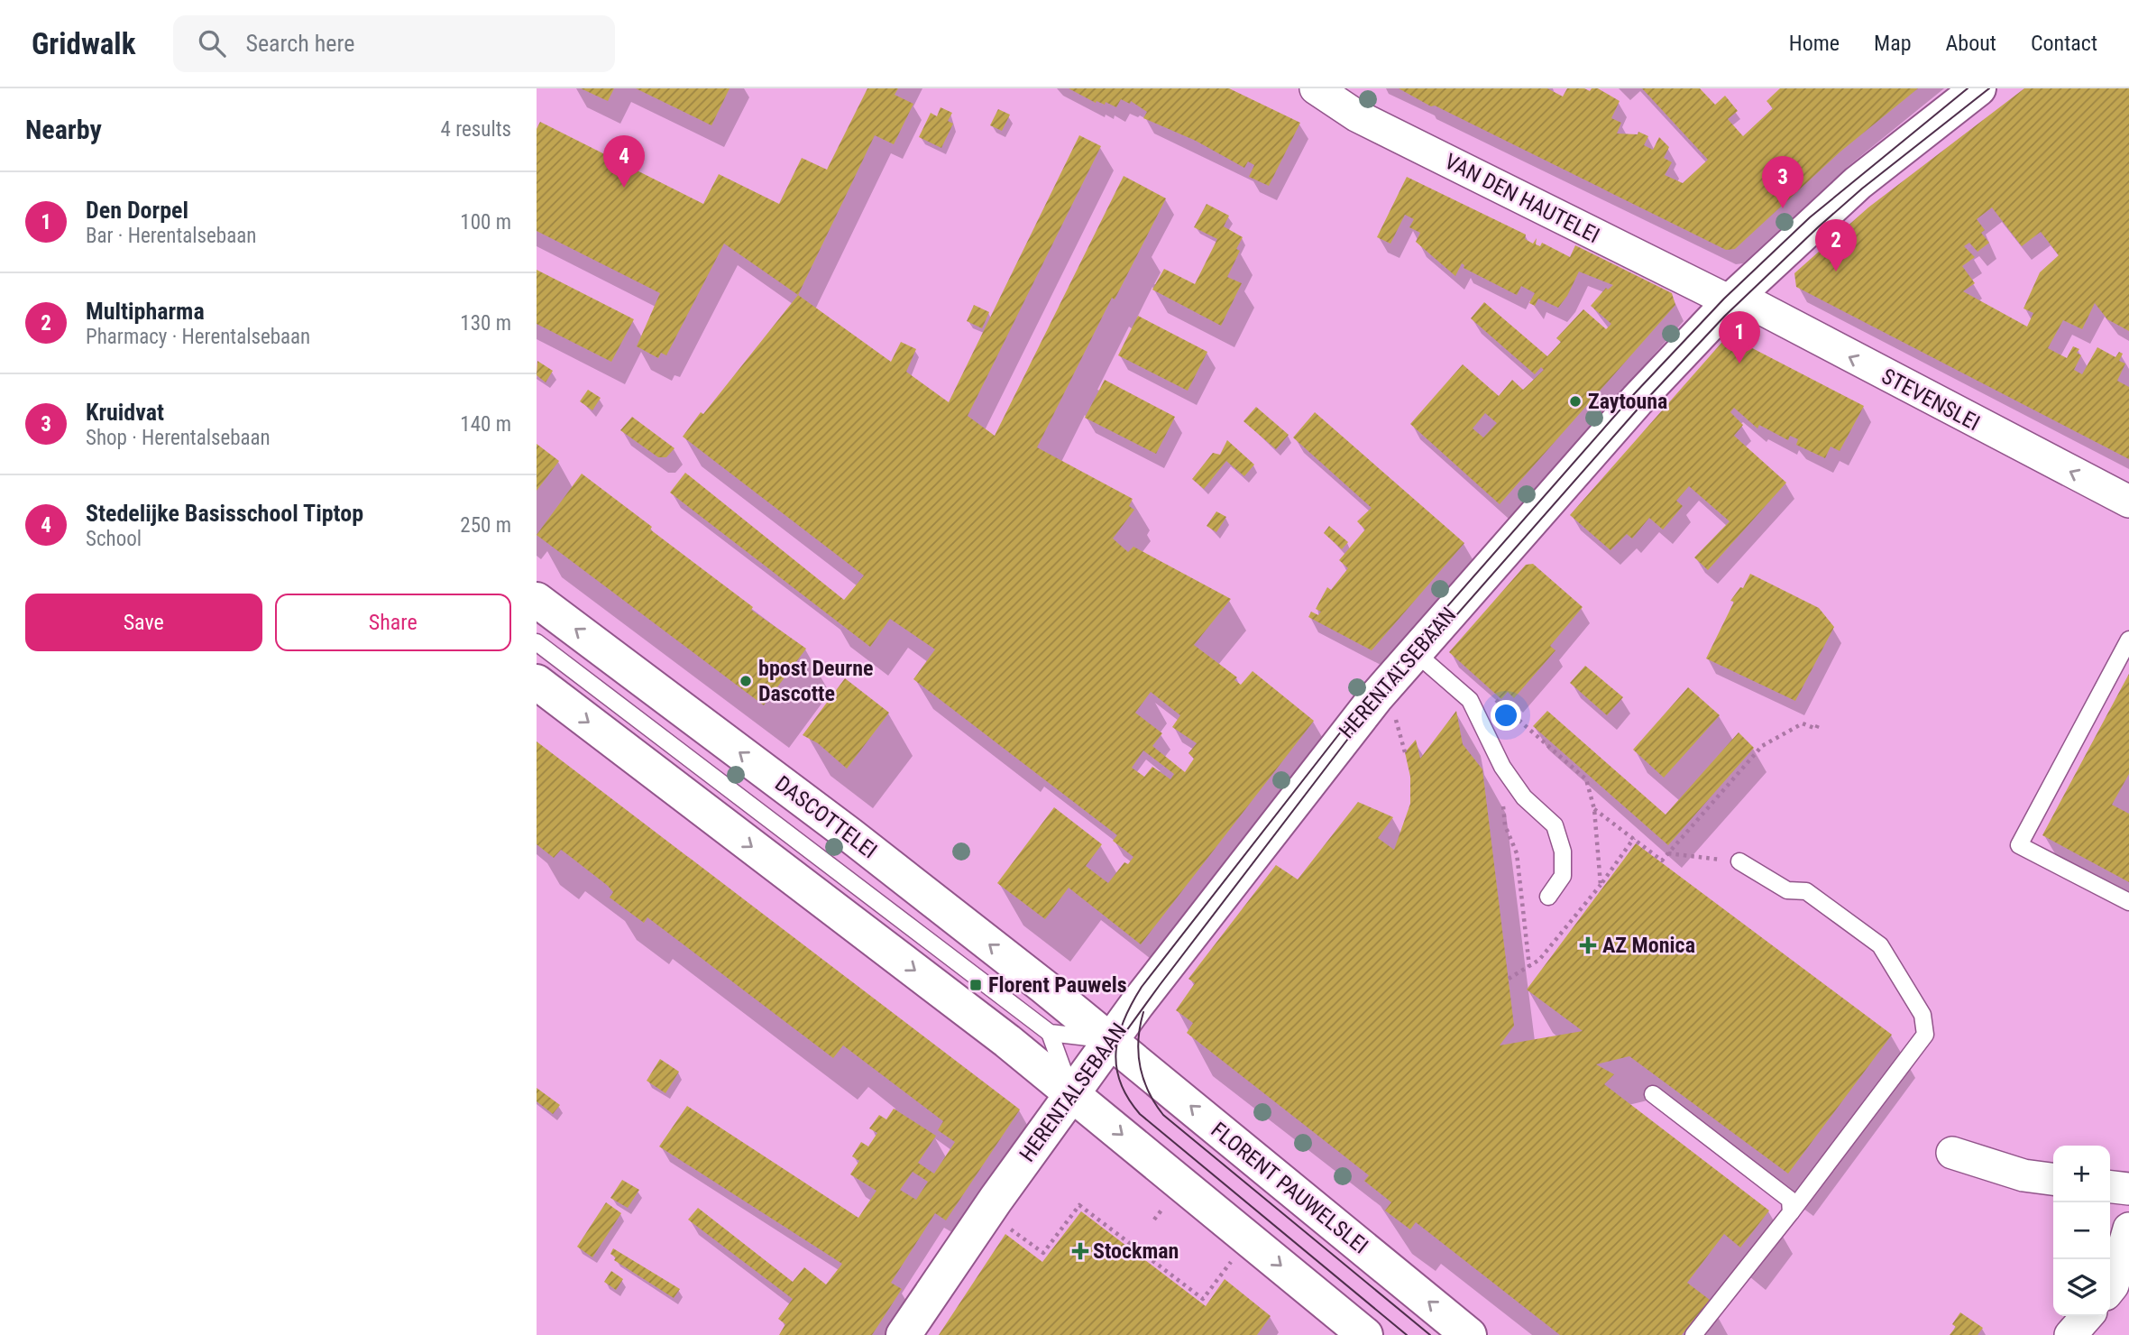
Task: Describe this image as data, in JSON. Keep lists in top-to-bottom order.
{
  "streets": {
    "street": [
      "VAN DEN HAUTELEI",
      "STEVENSLEI",
      "HERENTALSEBAAN",
      "DASCOTTELEI",
      "FLORENT PAUWELSLEI"
    ]
  },
  "crossings": [
    ["VAN DEN HAUTELEI", "STEVENSLEI"],
    ["VAN DEN HAUTELEI", "HERENTALSEBAAN"],
    ["STEVENSLEI", "HERENTALSEBAAN"],
    ["HERENTALSEBAAN", "DASCOTTELEI"],
    ["HERENTALSEBAAN", "FLORENT PAUWELSLEI"],
    ["DASCOTTELEI", "FLORENT PAUWELSLEI"]
  ],
  "one_way": ["STEVENSLEI"],
  "places": {
    "other": ["Zaytouna", "bpost Deurne Dascotte"],
    "health": ["AZ Monica", "Stockman"],
    "transit": ["Florent Pauwels"]
  },
  "page": {
    "header": "Gridwalk",
    "search": "Search here",
    "nav": [
      "Home",
      "Map",
      "About",
      "Contact"
    ],
    "heading": ["Nearby", "4 results"],
    "pins": [
      "4",
      "3",
      "2",
      "1"
    ],
    "list": [
      {
        "mark": "1",
        "name": "Den Dorpel",
        "note": "Bar · Herentalsebaan",
        "value": "100 m"
      },
      {
        "mark": "2",
        "name": "Multipharma",
        "note": "Pharmacy · Herentalsebaan",
        "value": "130 m"
      },
      {
        "mark": "3",
        "name": "Kruidvat",
        "note": "Shop · Herentalsebaan",
        "value": "140 m"
      },
      {
        "mark": "4",
        "name": "Stedelijke Basisschool Tiptop",
        "note": "School",
        "value": "250 m"
      }
    ],
    "buttons": ["Save", "Share"],
    "map_buttons": ["+", "−"]
  }
}
